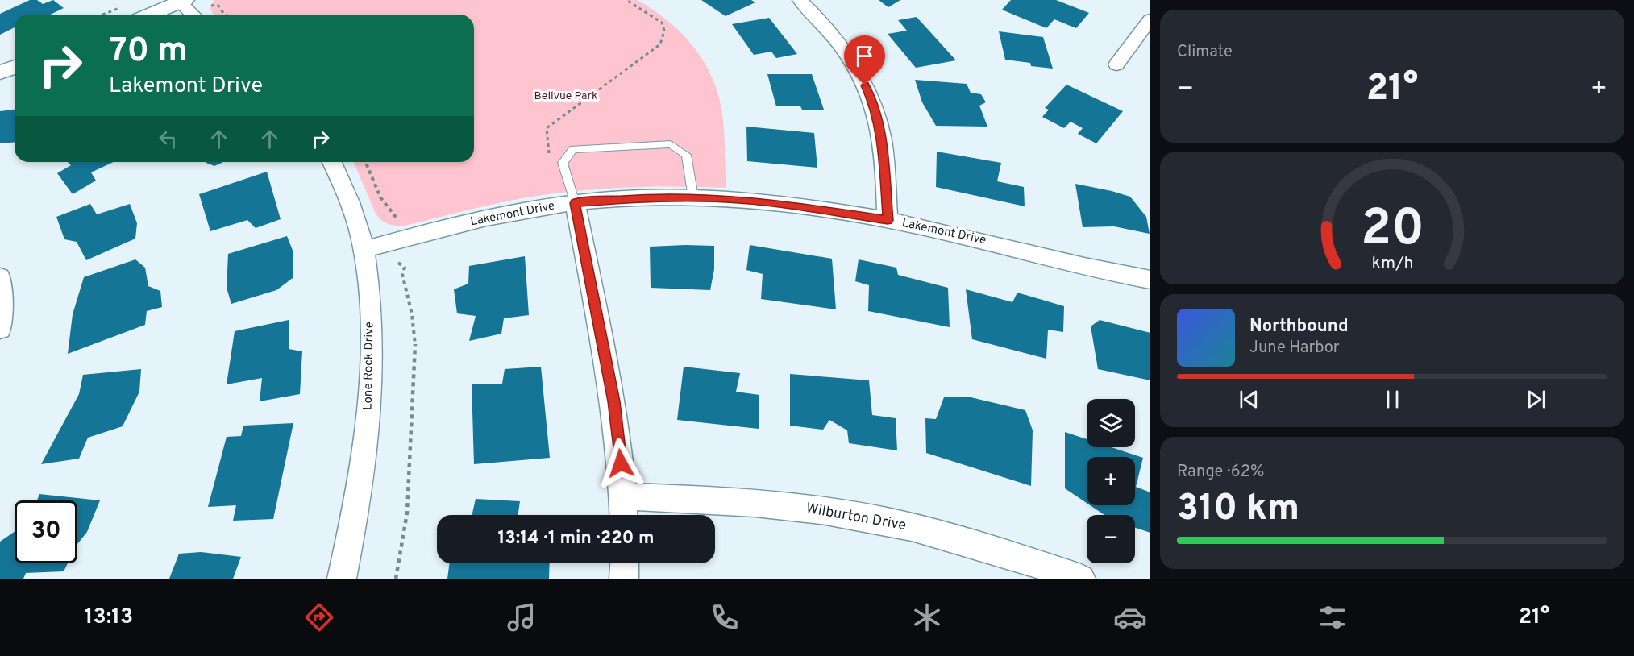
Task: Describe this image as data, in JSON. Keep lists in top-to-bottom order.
{
  "streets": {
    "street": ["Lakemont Drive", "Lone Rock Drive", "Wilburton Drive"]
  },
  "crossings": [
    ["Lakemont Drive", "Lone Rock Drive"]
  ],
  "parks": ["Bellvue Park"],
  "page": {
    "tile": [
      "Climate",
      ["Range · 62%", "310 km"]
    ],
    "turn": ["70 m", "Lakemont Drive"],
    "heat": ["−", "21°", "+"],
    "song": ["Northbound", "June Harbor"],
    "map_buttons": ["+", "−"],
    "limit": "30",
    "trip": "13:14 · 1 min · 220 m",
    "tabs": ["13:13", "21°"],
    "gauge": ["20", "km/h"]
  }
}
